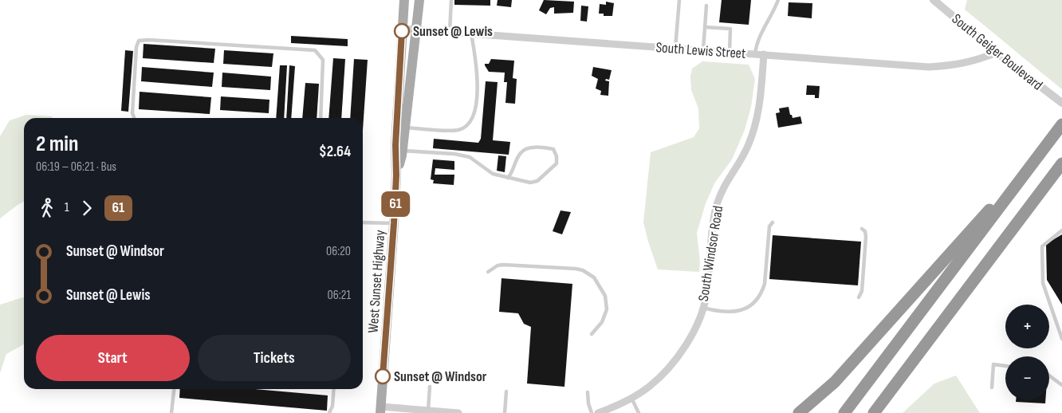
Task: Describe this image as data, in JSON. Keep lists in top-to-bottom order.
{
  "streets": {
    "main road": ["West Sunset Highway"],
    "street": ["South Lewis Street", "South Geiger Boulevard", "South Windsor Road"]
  },
  "crossings": [
    ["South Lewis Street", "South Geiger Boulevard"],
    ["South Lewis Street", "South Windsor Road"],
    ["South Lewis Street", "West Sunset Highway"]
  ],
  "places": ["Sunset @ Lewis", "Sunset @ Windsor"],
  "lines": ["bus line 61"],
  "page": {
    "on_map": "61",
    "heading": ["2 min", "06:19 – 06:21 · Bus", "$2.64"],
    "legs": ["1", "61"],
    "list": [
      {
        "name": "Sunset @ Windsor",
        "value": "06:20"
      },
      {
        "name": "Sunset @ Lewis",
        "value": "06:21"
      }
    ],
    "map_buttons": ["+", "−"],
    "buttons": ["Start", "Tickets"]
  }
}
